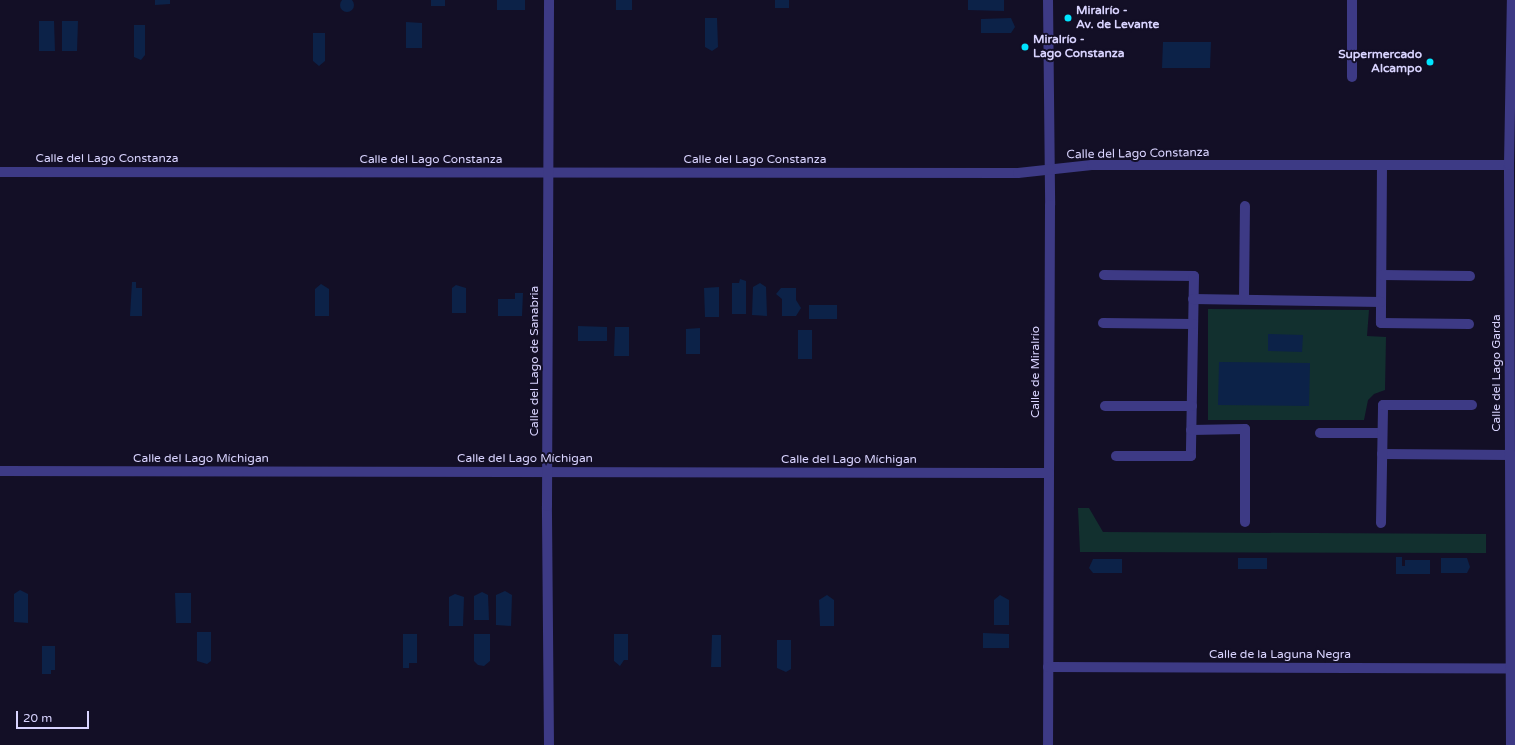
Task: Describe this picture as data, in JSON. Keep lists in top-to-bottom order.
{
  "streets": {
    "street": [
      "Calle del Lago Constanza",
      "Calle del Lago de Sanabria",
      "Calle de Miralrío",
      "Calle del Lago Garda",
      "Calle del Lago Míchigan",
      "Calle de la Laguna Negra"
    ]
  },
  "crossings": [
    ["Calle del Lago Constanza", "Calle del Lago de Sanabria"],
    ["Calle del Lago Constanza", "Calle de Miralrío"],
    ["Calle del Lago Constanza", "Calle del Lago Garda"],
    ["Calle del Lago de Sanabria", "Calle del Lago Míchigan"],
    ["Calle de Miralrío", "Calle del Lago Míchigan"],
    ["Calle de Miralrío", "Calle de la Laguna Negra"],
    ["Calle del Lago Garda", "Calle de la Laguna Negra"]
  ],
  "places": ["Miralrío - Av. de Levante", "Miralrío - Lago Constanza", "Supermercado Alcampo"],
  "scale_bar": "20 m"
}
